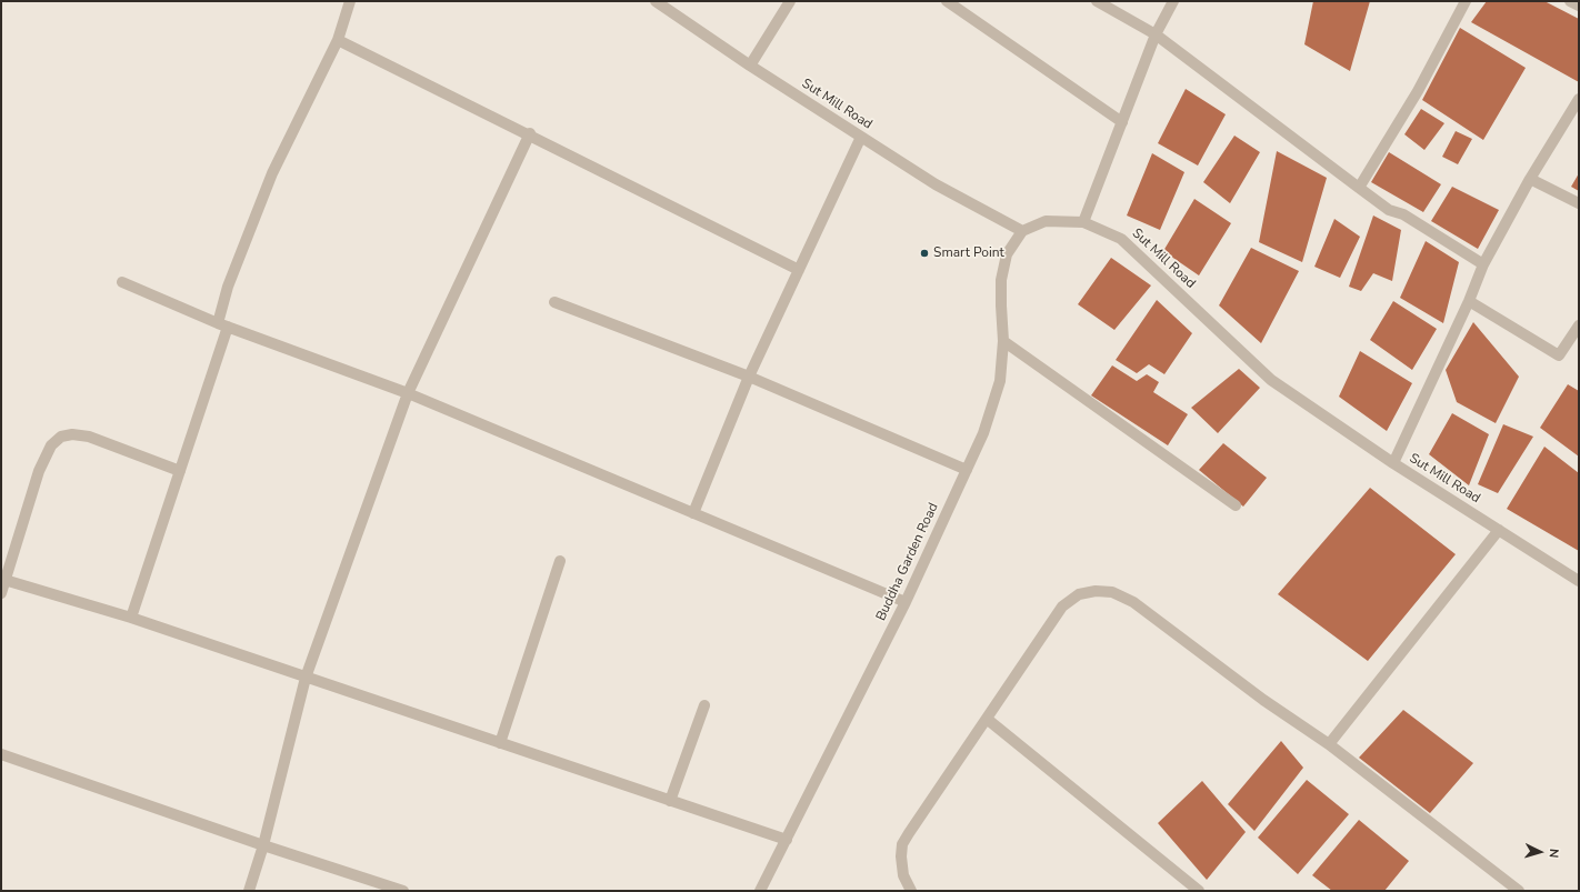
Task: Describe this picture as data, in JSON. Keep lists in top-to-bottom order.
{
  "streets": {
    "street": ["Sut Mill Road", "Buddha Garden Road"]
  },
  "crossings": [
    ["Sut Mill Road", "Buddha Garden Road"]
  ],
  "places": ["Smart Point"],
  "north": "right"
}
